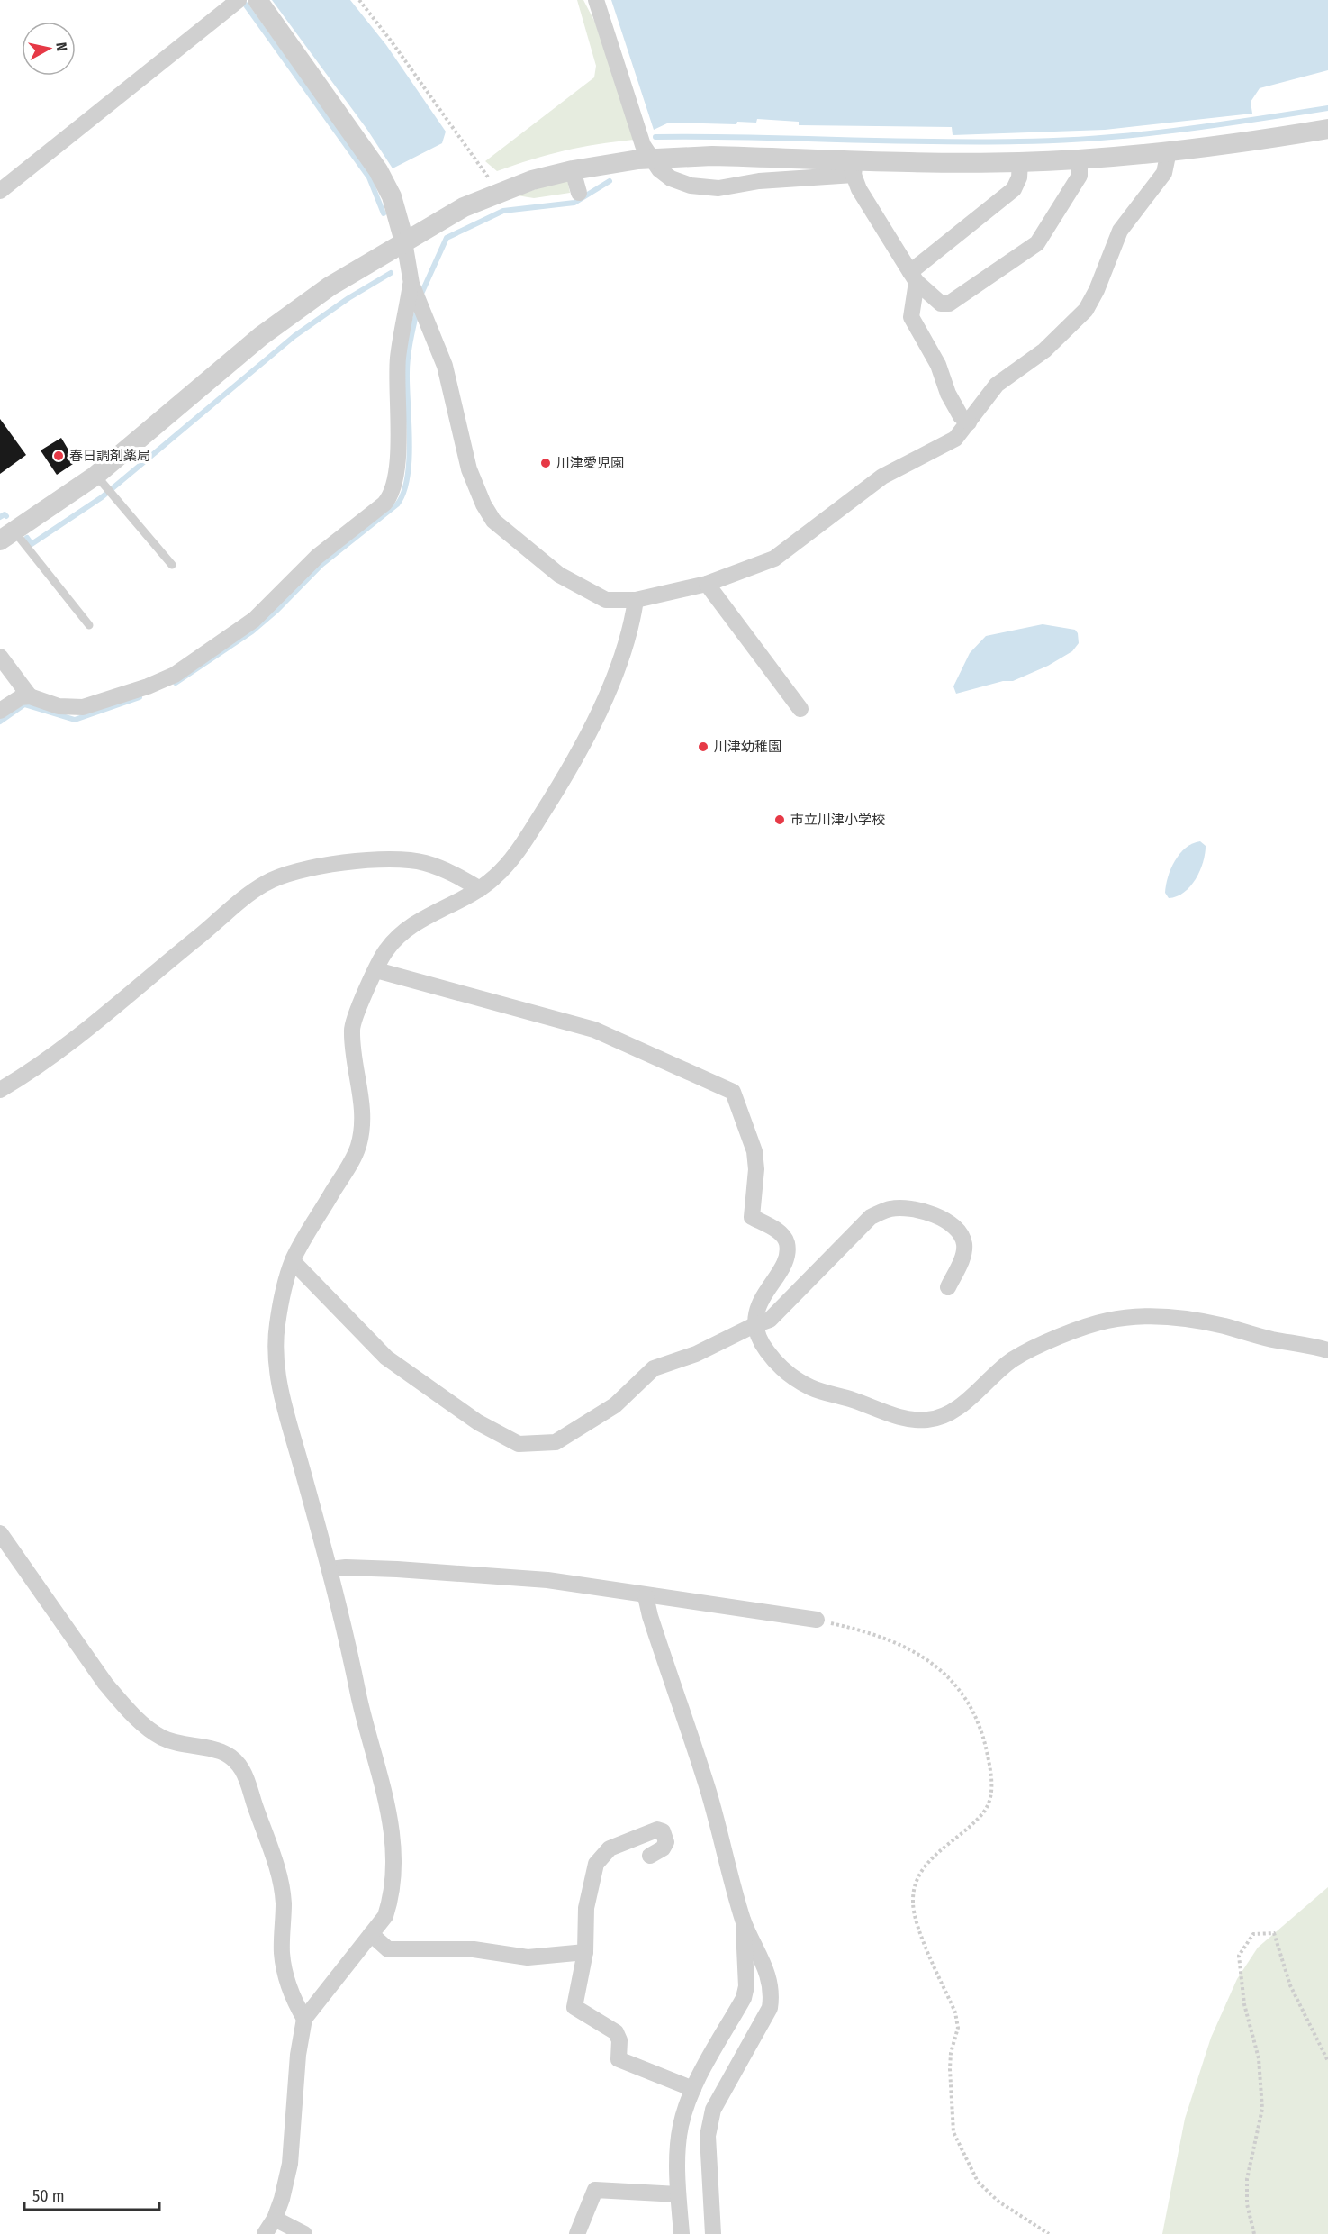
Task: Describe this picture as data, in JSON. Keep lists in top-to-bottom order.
{
  "places": [
    "春日調剤薬局",
    "川津愛児園",
    "川津幼稚園",
    "市立川津小学校"
  ],
  "scale_bar": "50 m",
  "north": "right"
}
